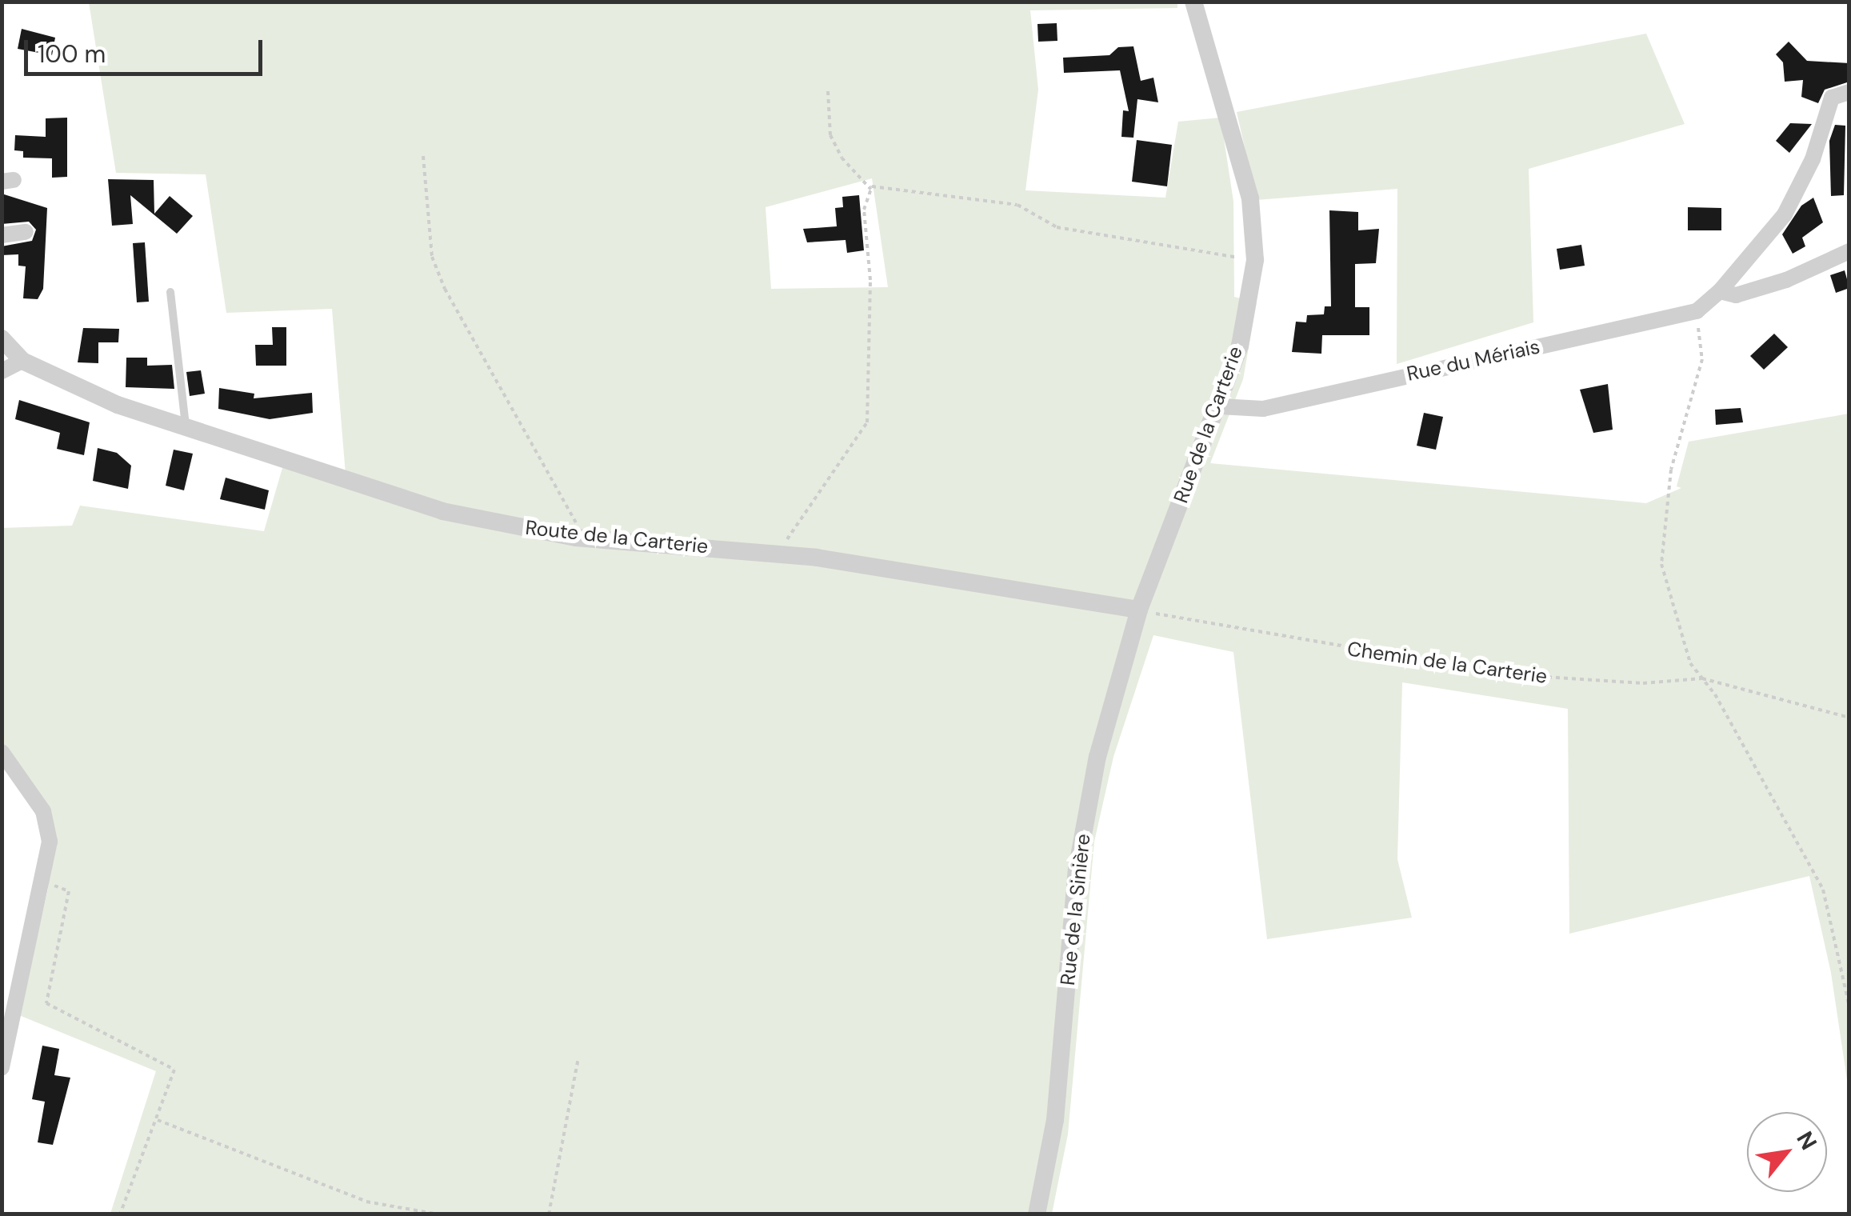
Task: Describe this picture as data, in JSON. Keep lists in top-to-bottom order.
{
  "streets": {
    "street": [
      "Rue du Mériais",
      "Rue de la Carterie",
      "Route de la Carterie",
      "Rue de la Sinière"
    ],
    "path": ["Chemin de la Carterie"]
  },
  "crossings": [
    ["Rue du Mériais", "Rue de la Carterie"],
    ["Rue de la Carterie", "Route de la Carterie"],
    ["Rue de la Carterie", "Chemin de la Carterie"],
    ["Rue de la Carterie", "Rue de la Sinière"],
    ["Route de la Carterie", "Chemin de la Carterie"],
    ["Route de la Carterie", "Rue de la Sinière"],
    ["Chemin de la Carterie", "Rue de la Sinière"]
  ],
  "scale_bar": "100 m",
  "north": "top right"
}
